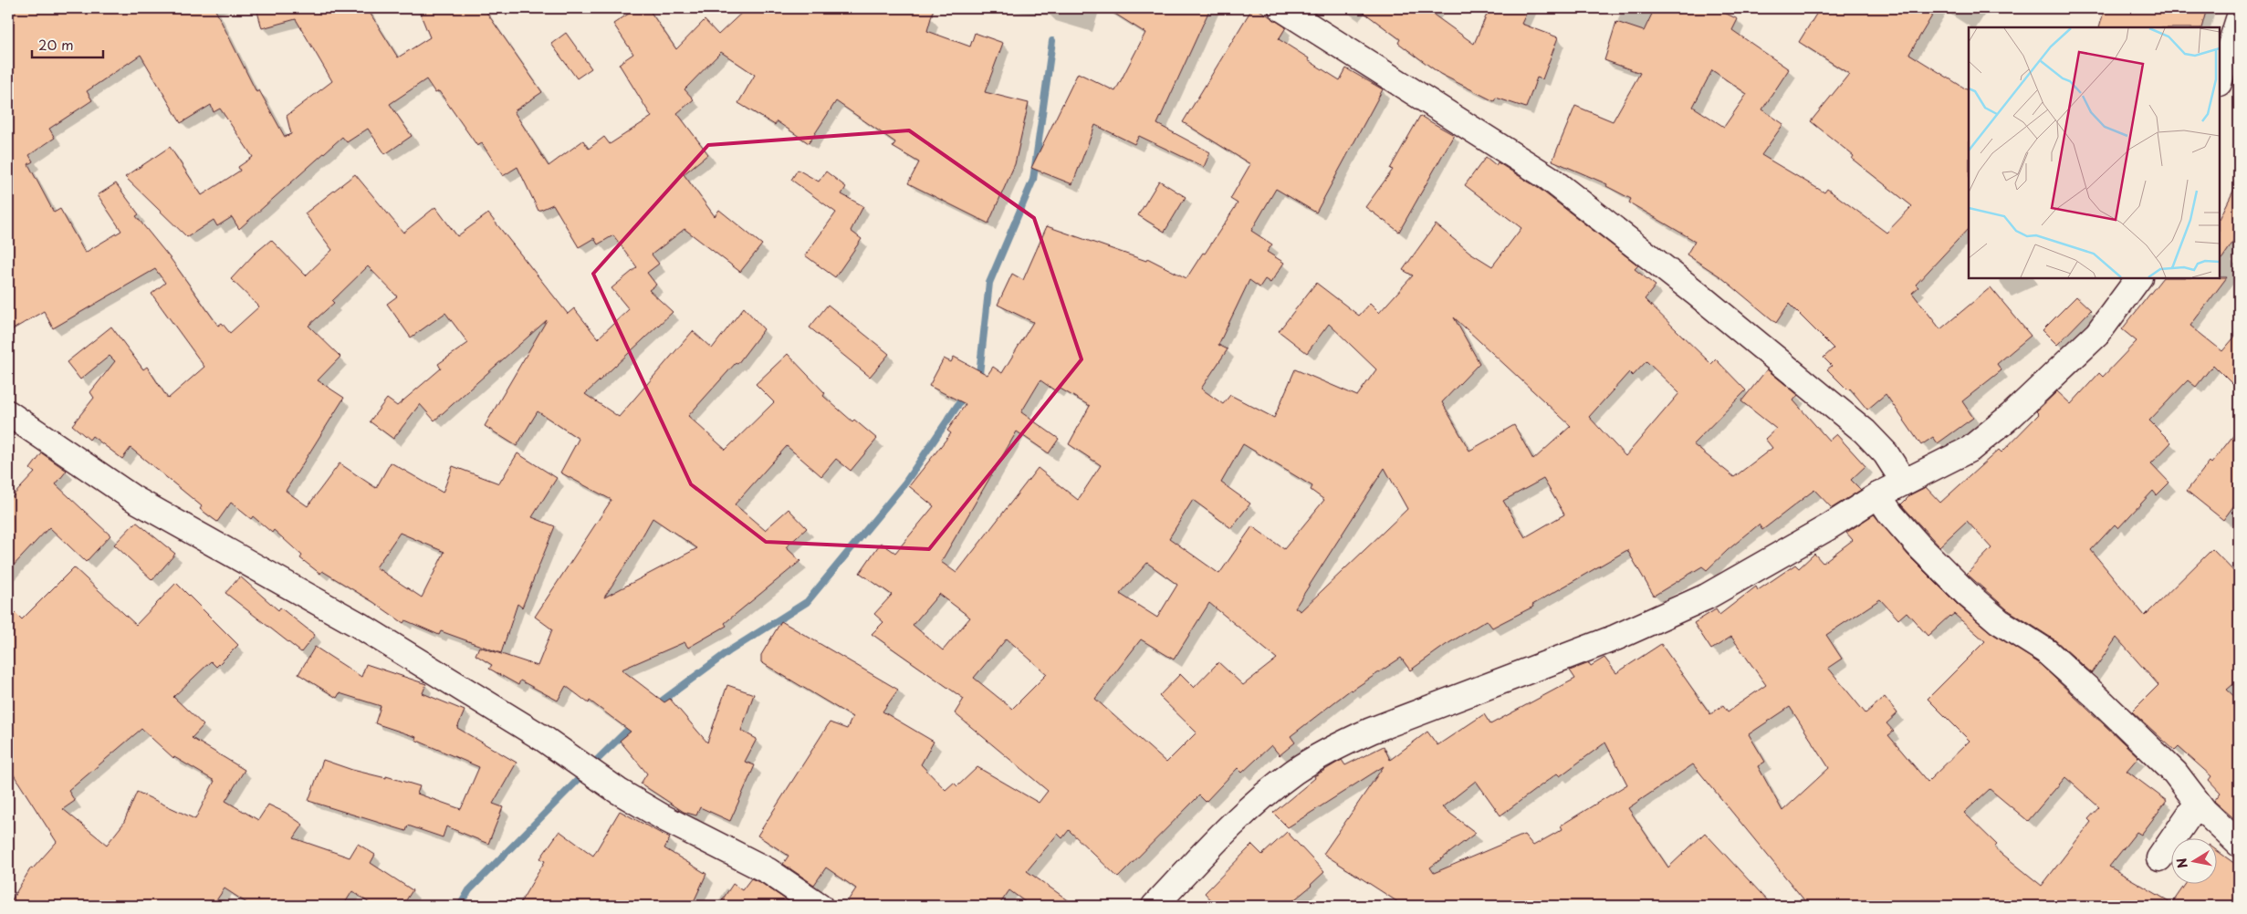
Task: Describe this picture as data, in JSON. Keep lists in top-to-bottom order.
{
  "scale_bar": "20 m",
  "north": "left"
}
